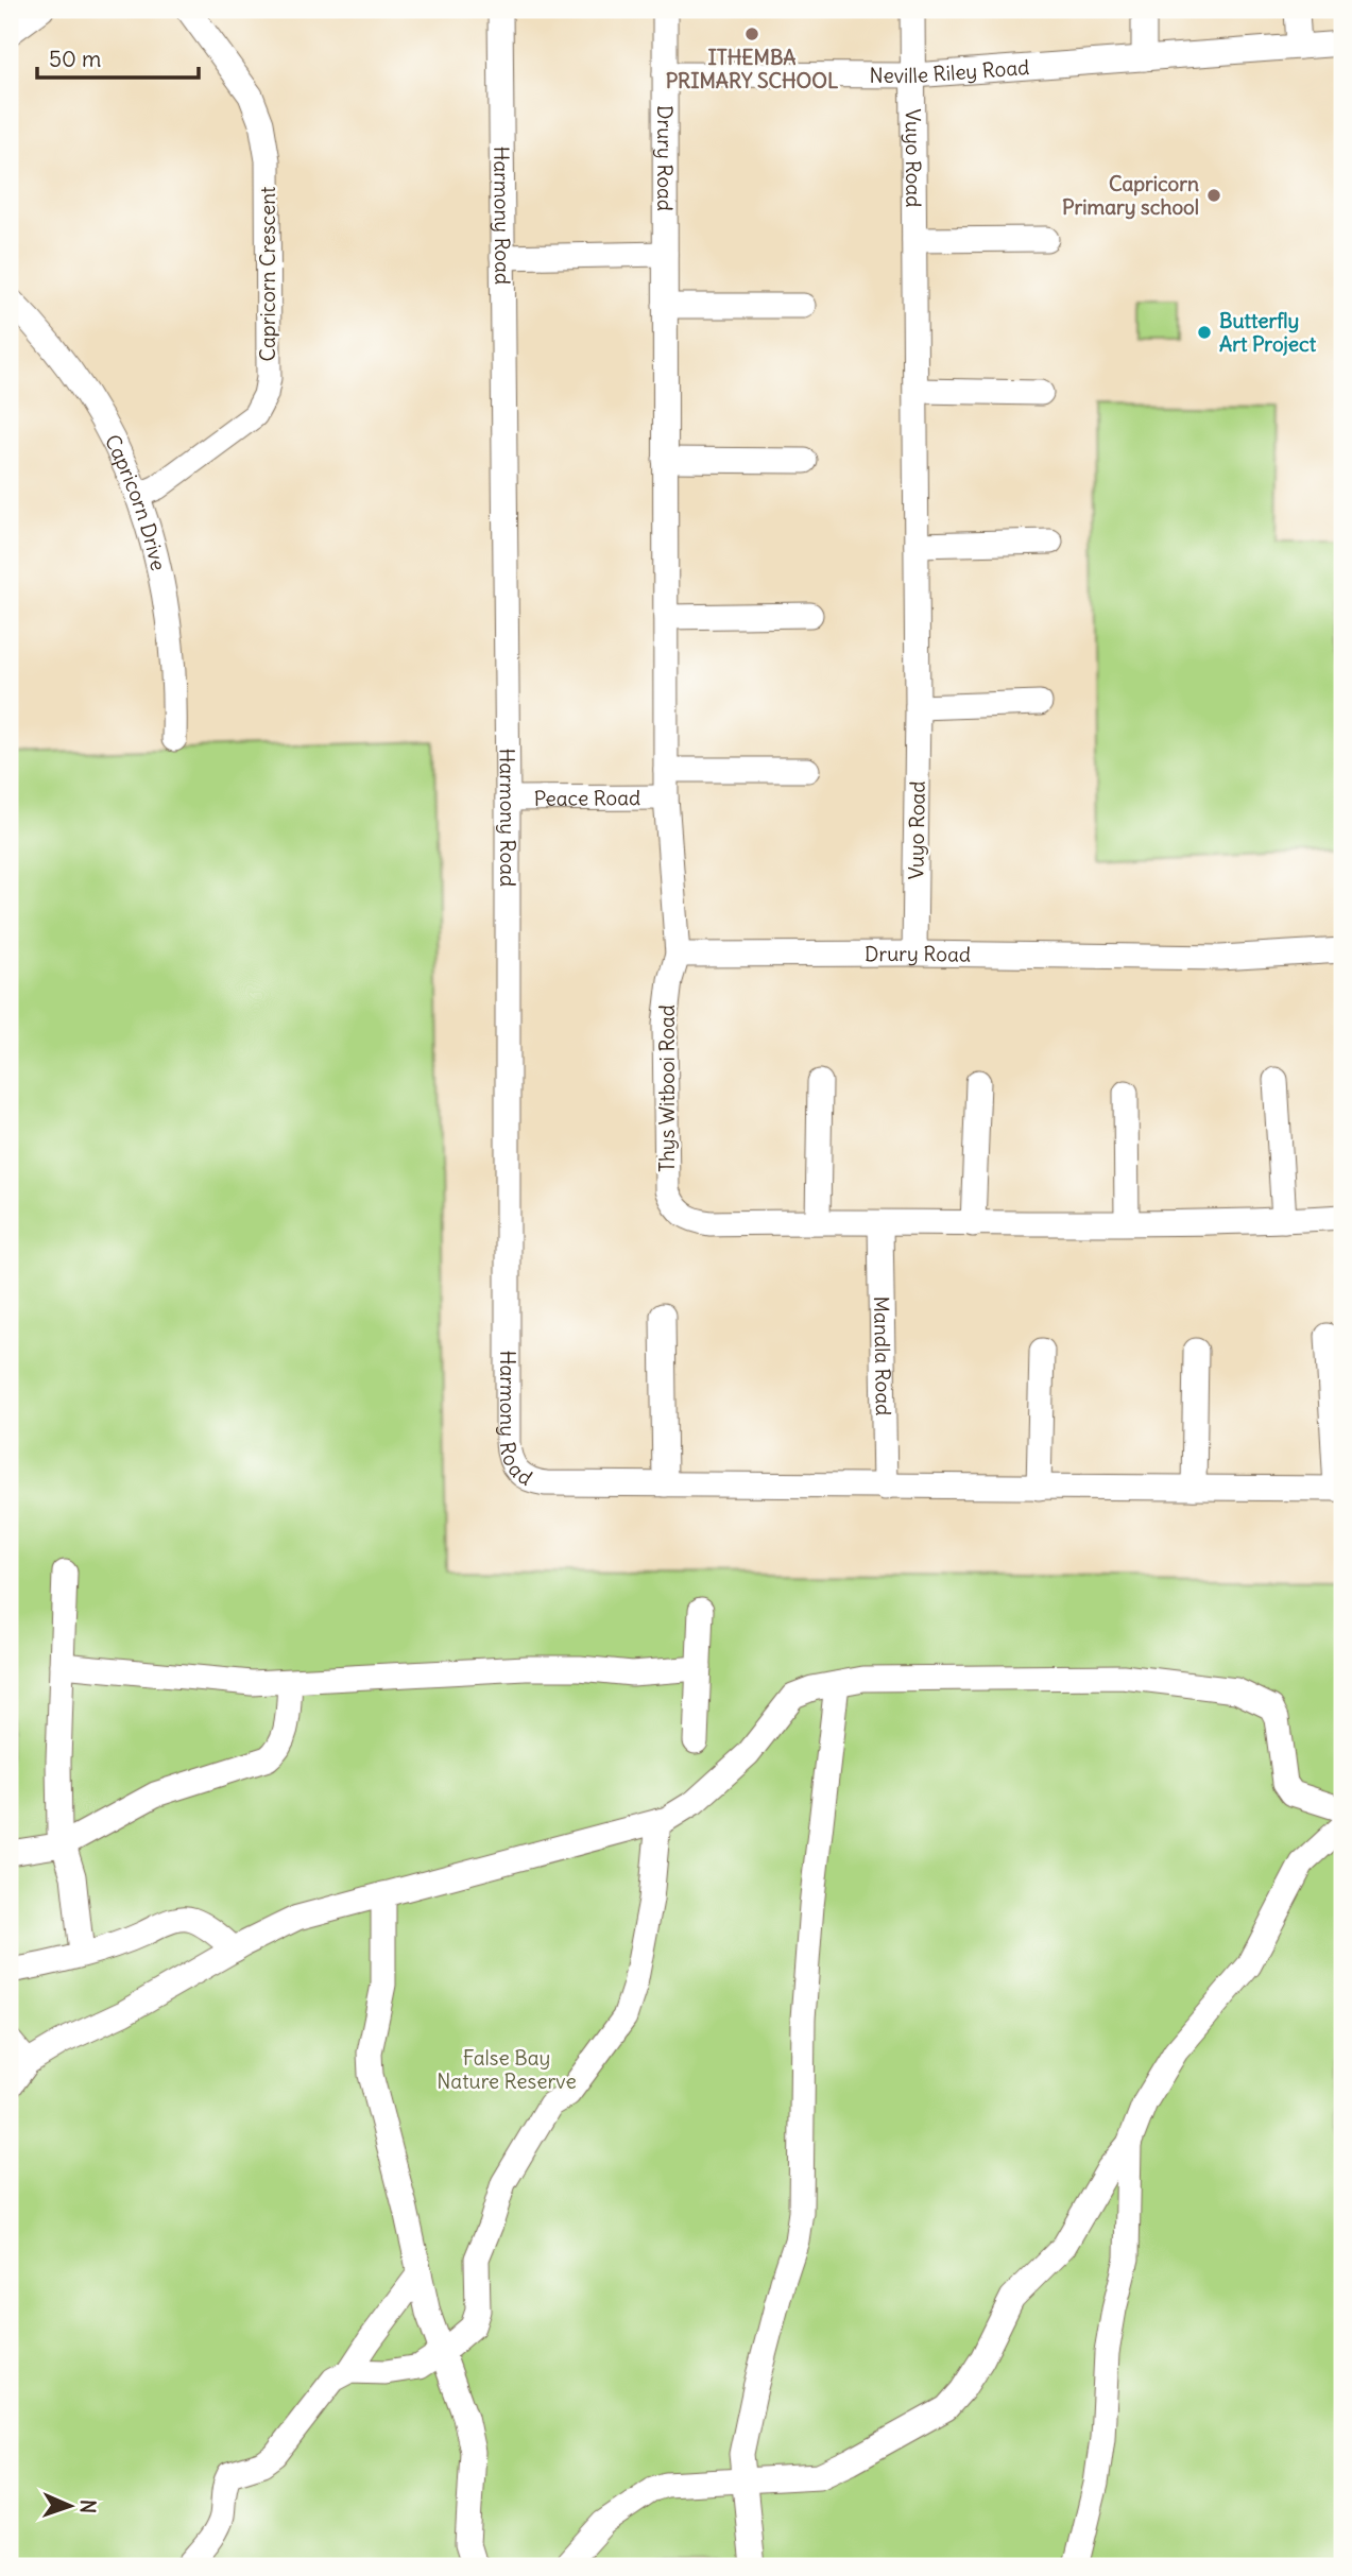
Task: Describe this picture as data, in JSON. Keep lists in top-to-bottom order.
{
  "streets": {
    "street": [
      "Neville Riley Road",
      "Vuyo Road",
      "Drury Road",
      "Harmony Road",
      "Capricorn Crescent",
      "Capricorn Drive",
      "Peace Road",
      "Thys Witbooi Road",
      "Mandla Road"
    ]
  },
  "crossings": [
    ["Neville Riley Road", "Vuyo Road"],
    ["Neville Riley Road", "Drury Road"],
    ["Vuyo Road", "Drury Road"],
    ["Drury Road", "Peace Road"],
    ["Drury Road", "Thys Witbooi Road"],
    ["Harmony Road", "Peace Road"],
    ["Harmony Road", "Mandla Road"],
    ["Capricorn Crescent", "Capricorn Drive"],
    ["Thys Witbooi Road", "Mandla Road"]
  ],
  "parks": ["False Bay Nature Reserve"],
  "places": ["ITHEMBA PRIMARY SCHOOL", "Capricorn Primary school", "Butterfly Art Project"],
  "scale_bar": "50 m",
  "north": "right"
}
